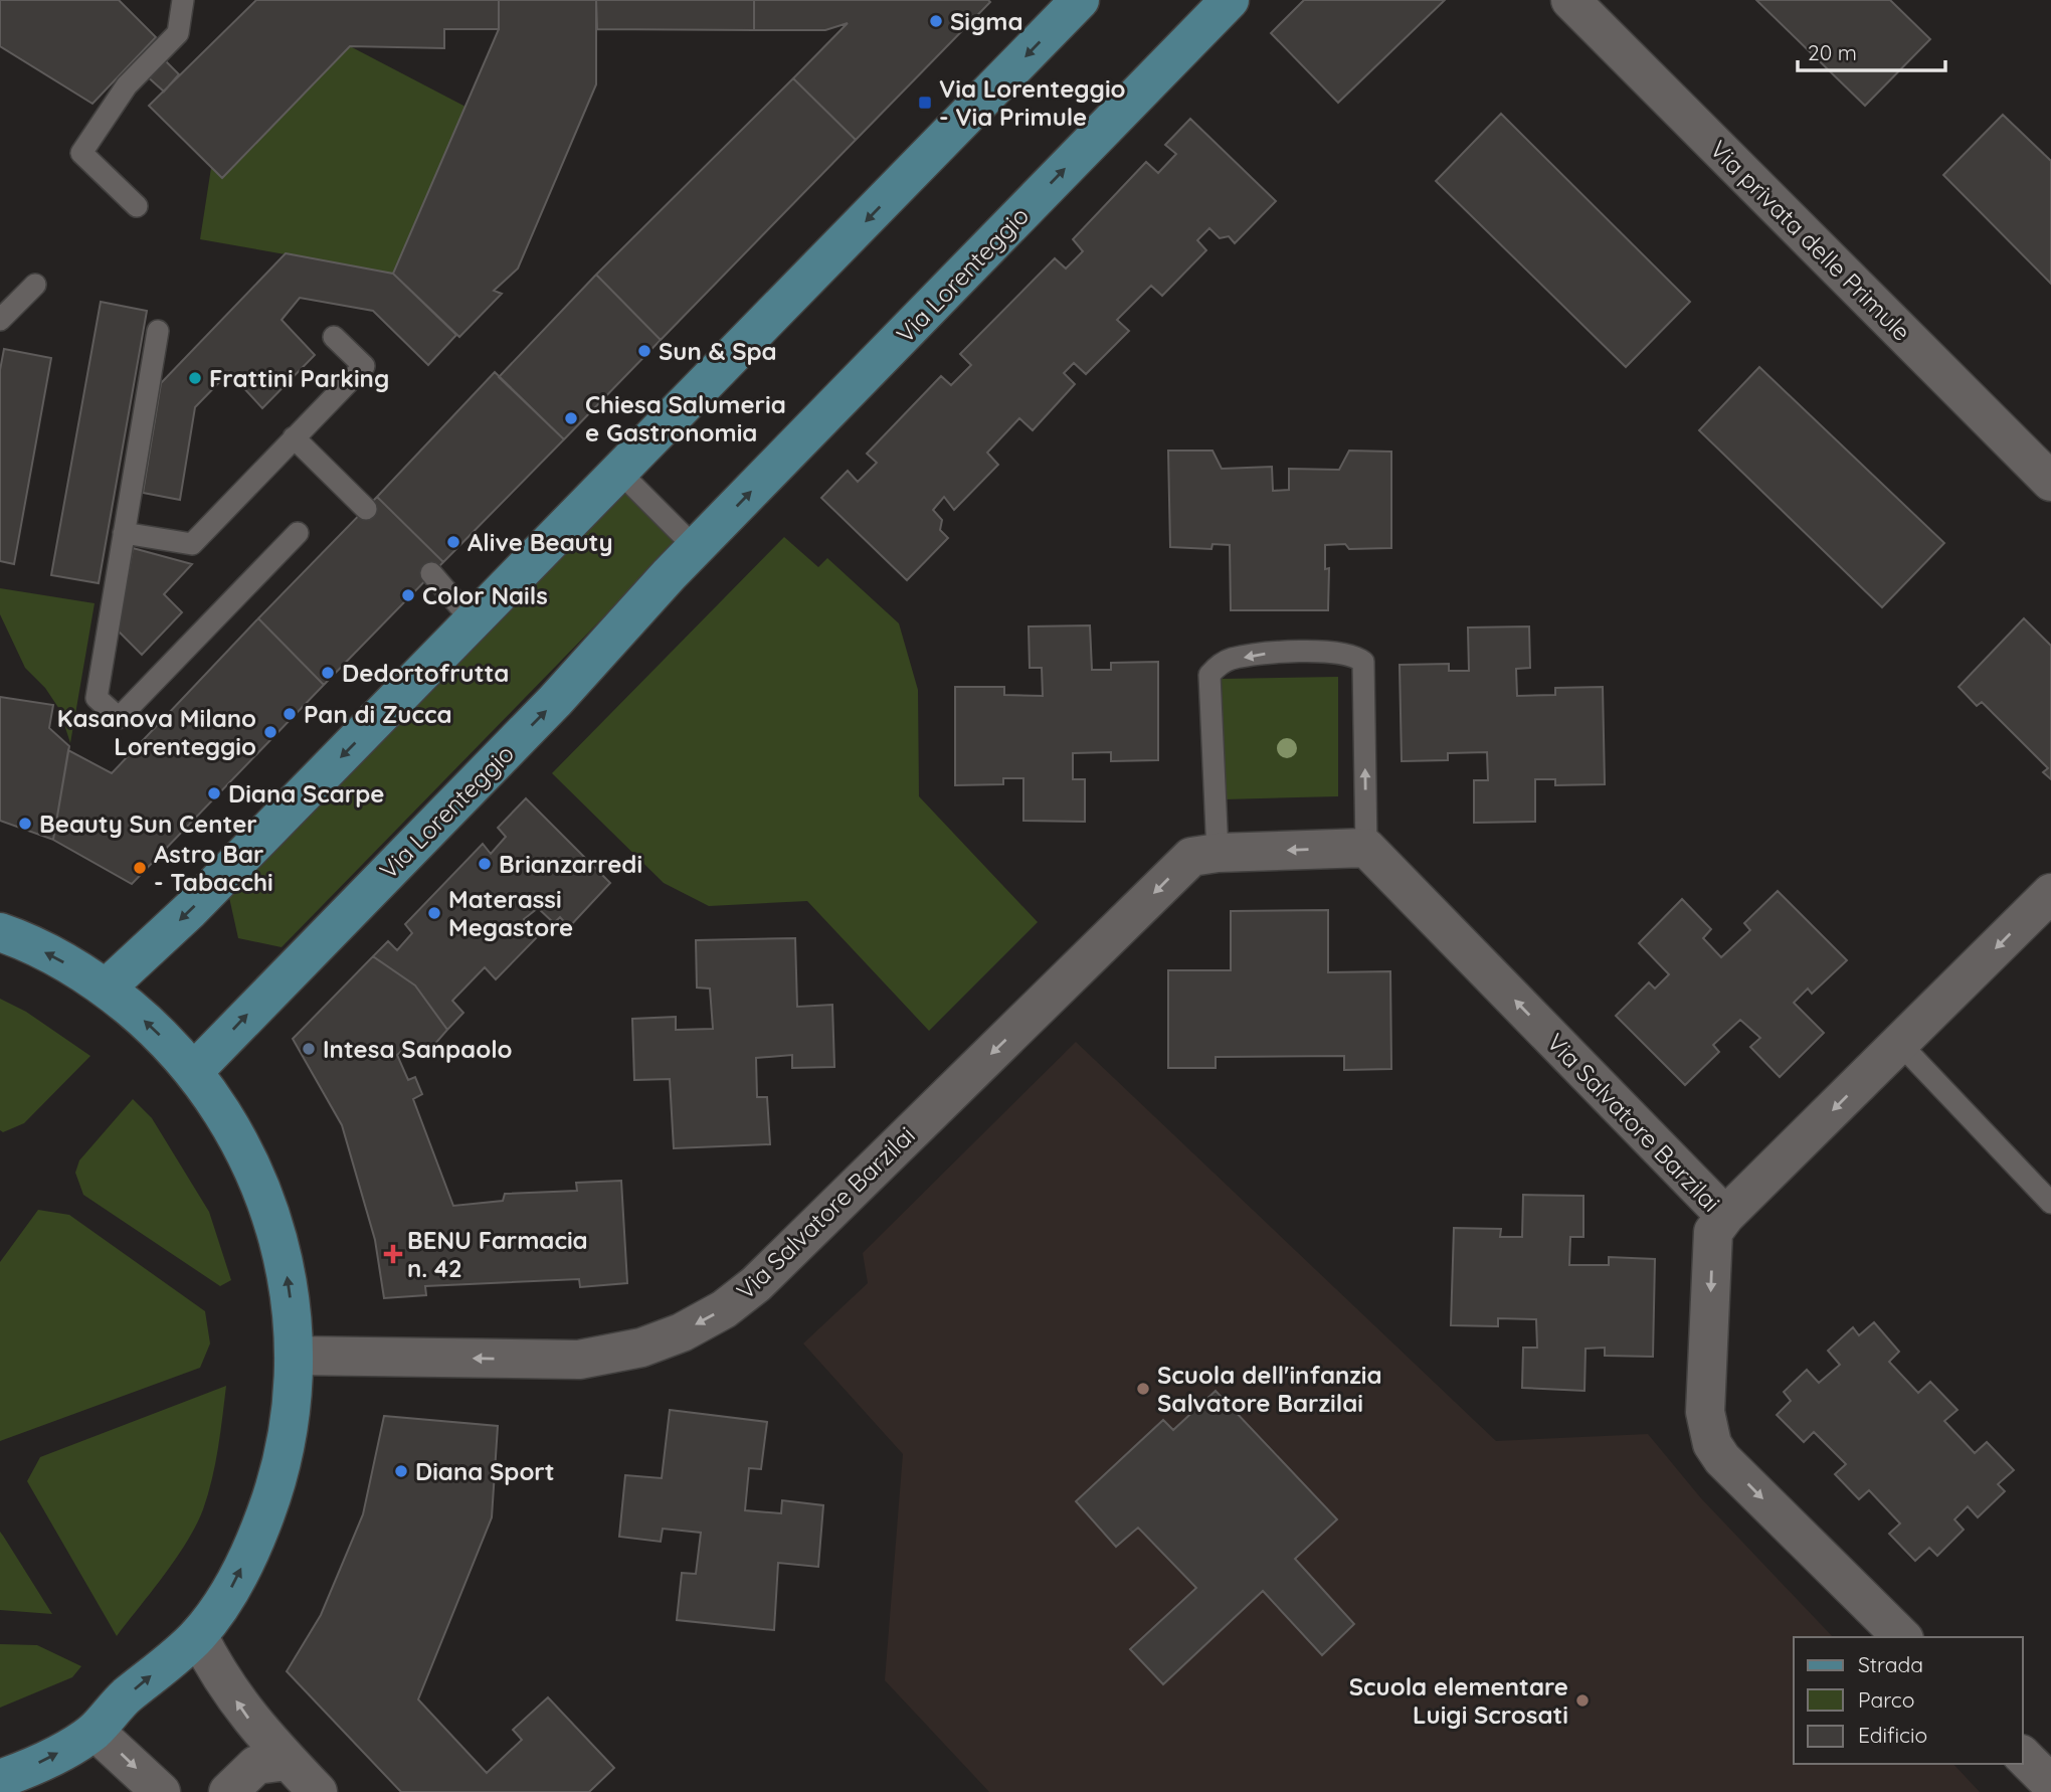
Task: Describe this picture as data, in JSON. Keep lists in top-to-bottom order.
{
  "streets": {
    "main road": ["Via Lorenteggio"],
    "street": ["Via privata delle Primule", "Via Salvatore Barzilai"]
  },
  "places": {
    "other": [
      "Sigma",
      "Sun & Spa",
      "Frattini Parking",
      "Chiesa Salumeria e Gastronomia",
      "Alive Beauty",
      "Color Nails",
      "Dedortofrutta",
      "Pan di Zucca",
      "Kasanova Milano Lorenteggio",
      "Diana Scarpe",
      "Beauty Sun Center",
      "Brianzarredi",
      "Astro Bar - Tabacchi",
      "Materassi Megastore",
      "Intesa Sanpaolo",
      "Scuola dell'infanzia Salvatore Barzilai",
      "Diana Sport",
      "Scuola elementare Luigi Scrosati"
    ],
    "transit": ["Via Lorenteggio - Via Primule"],
    "health": ["BENU Farmacia n. 42"]
  },
  "legend": ["Strada", "Parco", "Edificio"],
  "scale_bar": "20 m"
}
